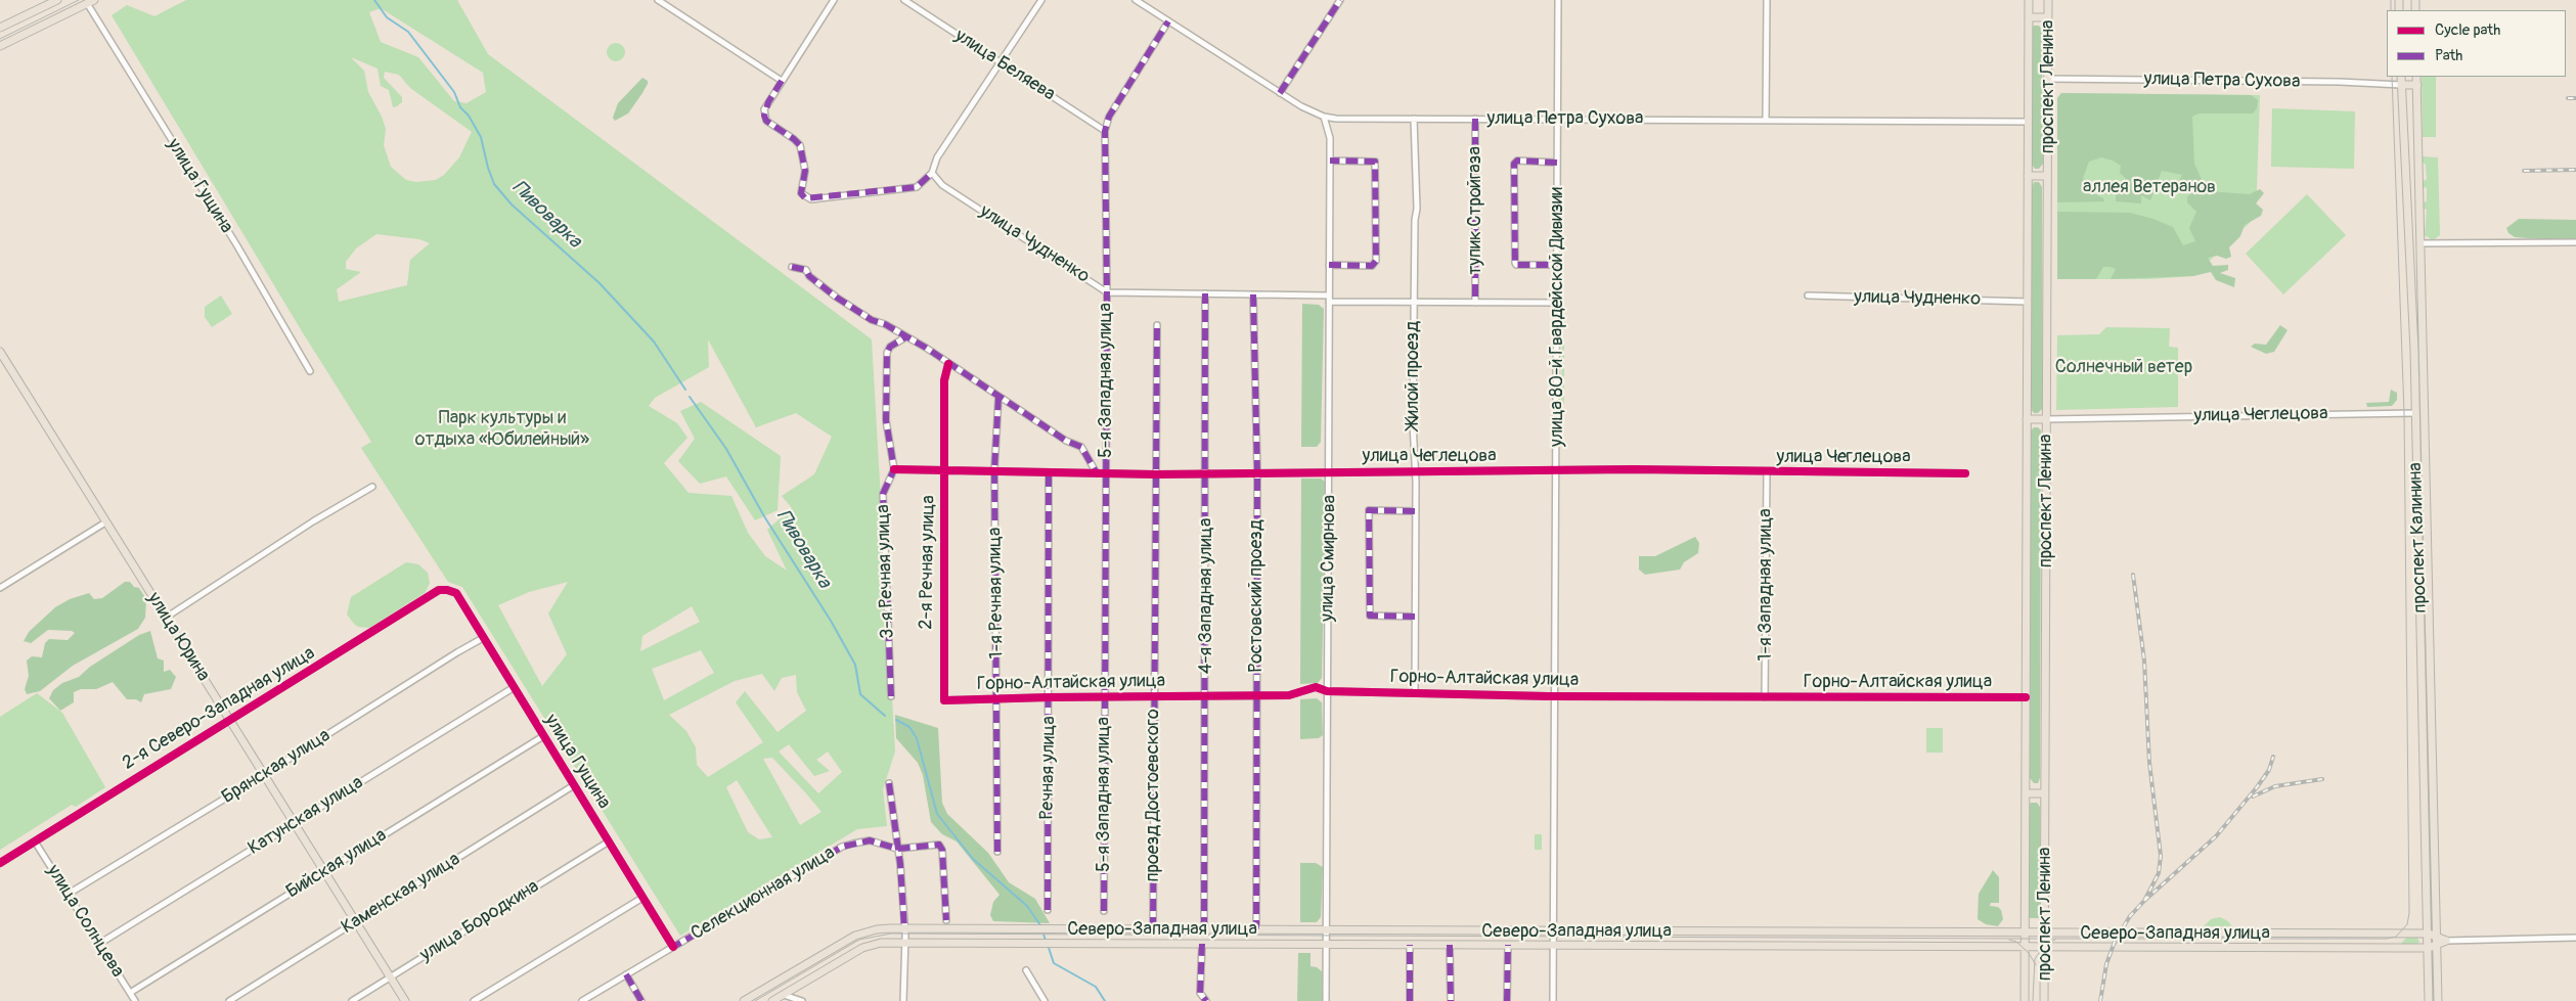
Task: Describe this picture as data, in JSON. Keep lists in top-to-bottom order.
{
  "streets": {
    "main road": [
      "проспект Ленина",
      "проспект Калинина",
      "улица Юрина",
      "Северо-Западная улица"
    ],
    "street": [
      "улица Беляева",
      "улица Петра Сухова",
      "улица Гущина",
      "тупик Стройгаза",
      "улица Чудненко",
      "улица 80-й Гвардейской Дивизии",
      "Жилой проезд",
      "5-я Западная улица",
      "улица Чеглецова",
      "улица Смирнова",
      "2-я Речная улица",
      "3-я Речная улица",
      "1-я Западная улица",
      "1-я Речная улица",
      "4-я Западная улица",
      "Ростовский проезд",
      "Горно-Алтайская улица",
      "2-я Северо-Западная улица",
      "Брянская улица",
      "Речная улица",
      "проезд Достоевского",
      "Катунская улица",
      "Бийская улица",
      "Каменская улица",
      "Селекционная улица",
      "улица Солнцева",
      "улица Бородкина"
    ]
  },
  "crossings": [
    ["улица Беляева", "5-я Западная улица"],
    ["улица Петра Сухова", "проспект Ленина"],
    ["улица Петра Сухова", "тупик Стройгаза"],
    ["улица Петра Сухова", "улица 80-й Гвардейской Дивизии"],
    ["улица Петра Сухова", "Жилой проезд"],
    ["улица Петра Сухова", "5-я Западная улица"],
    ["улица Петра Сухова", "проспект Калинина"],
    ["улица Петра Сухова", "улица Смирнова"],
    ["проспект Ленина", "улица Чудненко"],
    ["проспект Ленина", "улица Чеглецова"],
    ["проспект Ленина", "Горно-Алтайская улица"],
    ["проспект Ленина", "Северо-Западная улица"],
    ["улица Гущина", "2-я Северо-Западная улица"],
    ["улица Гущина", "Брянская улица"],
    ["улица Гущина", "Катунская улица"],
    ["улица Гущина", "Бийская улица"],
    ["улица Гущина", "Каменская улица"],
    ["улица Гущина", "Селекционная улица"],
    ["улица Гущина", "улица Бородкина"],
    ["тупик Стройгаза", "улица Чудненко"],
    ["улица Чудненко", "улица 80-й Гвардейской Дивизии"],
    ["улица Чудненко", "Жилой проезд"],
    ["улица Чудненко", "5-я Западная улица"],
    ["улица Чудненко", "улица Смирнова"],
    ["улица Чудненко", "4-я Западная улица"],
    ["улица Чудненко", "Ростовский проезд"],
    ["улица 80-й Гвардейской Дивизии", "улица Чеглецова"],
    ["улица 80-й Гвардейской Дивизии", "Горно-Алтайская улица"],
    ["улица 80-й Гвардейской Дивизии", "Северо-Западная улица"],
    ["Жилой проезд", "улица Чеглецова"],
    ["Жилой проезд", "Горно-Алтайская улица"],
    ["5-я Западная улица", "улица Чеглецова"],
    ["5-я Западная улица", "Горно-Алтайская улица"],
    ["улица Чеглецова", "проспект Калинина"],
    ["улица Чеглецова", "улица Смирнова"],
    ["улица Чеглецова", "2-я Речная улица"],
    ["улица Чеглецова", "3-я Речная улица"],
    ["улица Чеглецова", "1-я Западная улица"],
    ["улица Чеглецова", "1-я Речная улица"],
    ["улица Чеглецова", "4-я Западная улица"],
    ["улица Чеглецова", "Ростовский проезд"],
    ["улица Чеглецова", "Речная улица"],
    ["улица Чеглецова", "проезд Достоевского"],
    ["проспект Калинина", "Северо-Западная улица"],
    ["улица Смирнова", "Горно-Алтайская улица"],
    ["улица Смирнова", "Северо-Западная улица"],
    ["2-я Речная улица", "Горно-Алтайская улица"],
    ["1-я Западная улица", "Горно-Алтайская улица"],
    ["1-я Речная улица", "Горно-Алтайская улица"],
    ["4-я Западная улица", "Горно-Алтайская улица"],
    ["4-я Западная улица", "Северо-Западная улица"],
    ["Ростовский проезд", "Горно-Алтайская улица"],
    ["Ростовский проезд", "Северо-Западная улица"],
    ["улица Юрина", "2-я Северо-Западная улица"],
    ["улица Юрина", "Брянская улица"],
    ["улица Юрина", "Катунская улица"],
    ["улица Юрина", "Бийская улица"],
    ["улица Юрина", "Каменская улица"],
    ["улица Юрина", "улица Бородкина"],
    ["Горно-Алтайская улица", "Речная улица"],
    ["Горно-Алтайская улица", "проезд Достоевского"],
    ["2-я Северо-Западная улица", "улица Солнцева"],
    ["Брянская улица", "улица Солнцева"],
    ["проезд Достоевского", "Северо-Западная улица"],
    ["Катунская улица", "улица Солнцева"],
    ["Бийская улица", "улица Солнцева"]
  ],
  "water": ["Пивоварка"],
  "parks": ["аллея Ветеранов", "Солнечный ветер", "Парк культуры и отдыха «Юбилейный»"],
  "legend": ["Cycle path", "Path"]
}
